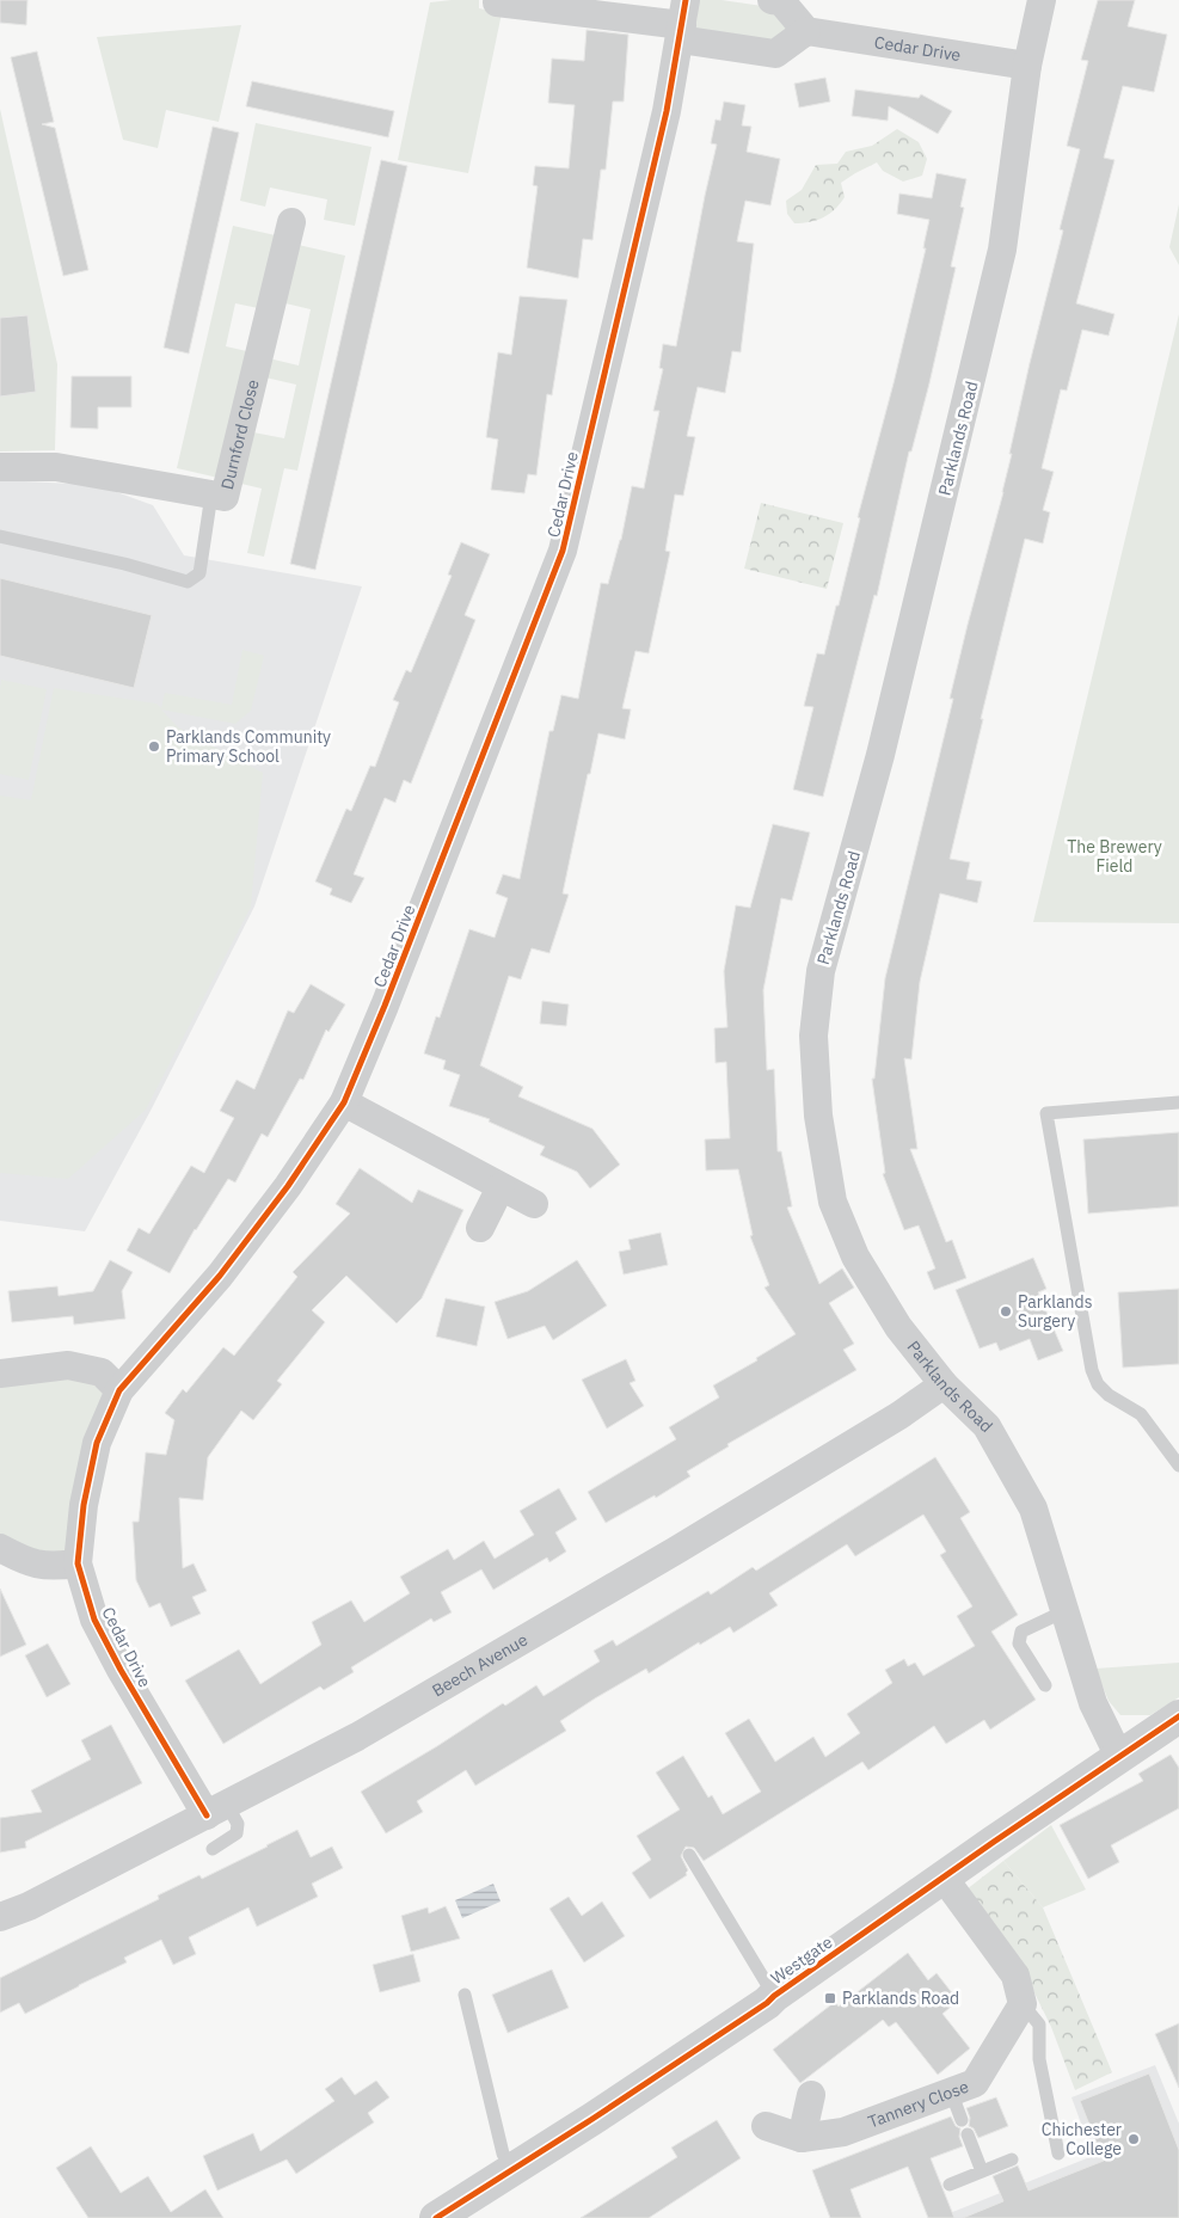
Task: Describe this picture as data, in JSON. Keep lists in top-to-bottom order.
{
  "streets": {
    "street": [
      "Cedar Drive",
      "Durnford Close",
      "Parklands Road",
      "Beech Avenue",
      "Westgate",
      "Tannery Close"
    ]
  },
  "crossings": [
    ["Cedar Drive", "Parklands Road"],
    ["Cedar Drive", "Beech Avenue"],
    ["Parklands Road", "Beech Avenue"],
    ["Parklands Road", "Westgate"]
  ],
  "parks": ["The Brewery Field"],
  "places": {
    "other": ["Parklands Community Primary School", "Parklands Surgery", "Chichester College"],
    "transit": ["Parklands Road"]
  }
}
